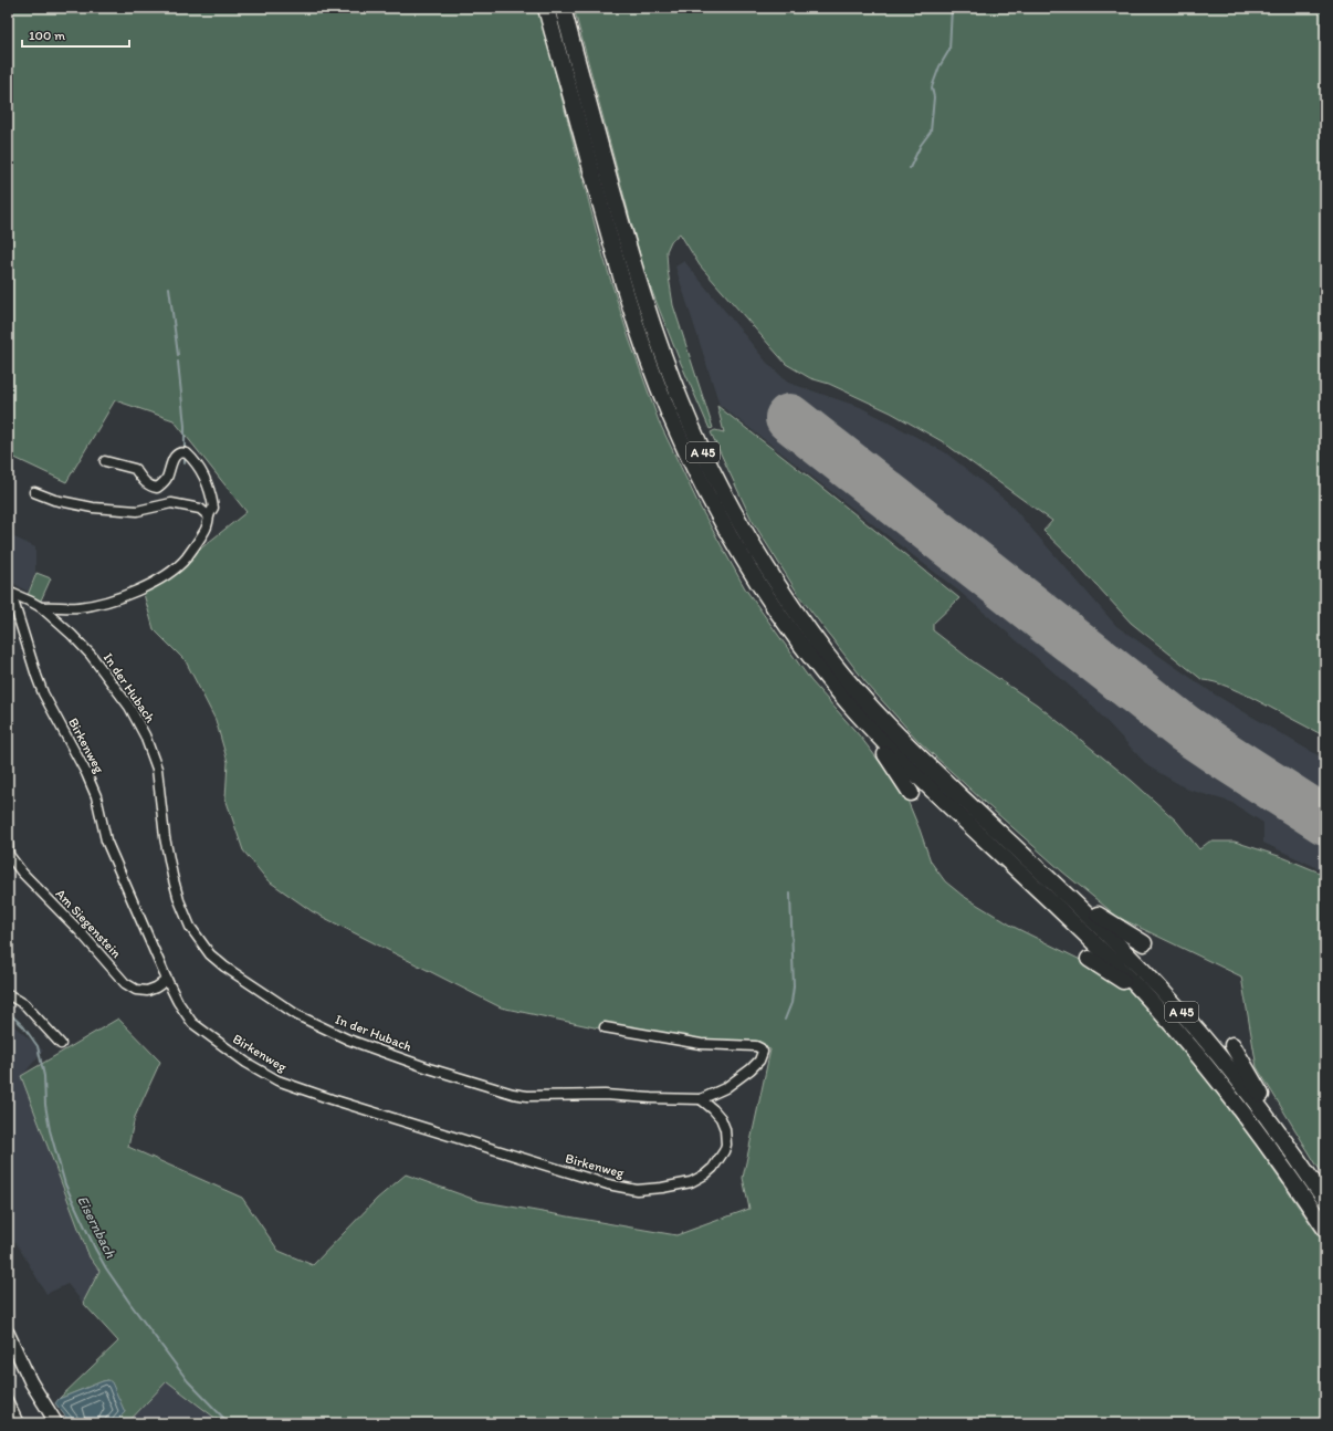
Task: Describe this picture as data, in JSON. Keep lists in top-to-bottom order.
{
  "streets": {
    "highway": ["A 45"],
    "street": ["In der Hubach", "Birkenweg", "Am Siegenstein"]
  },
  "crossings": [
    ["In der Hubach", "Birkenweg"],
    ["Birkenweg", "Am Siegenstein"]
  ],
  "water": ["Eisernbach"],
  "scale_bar": "100 m"
}
